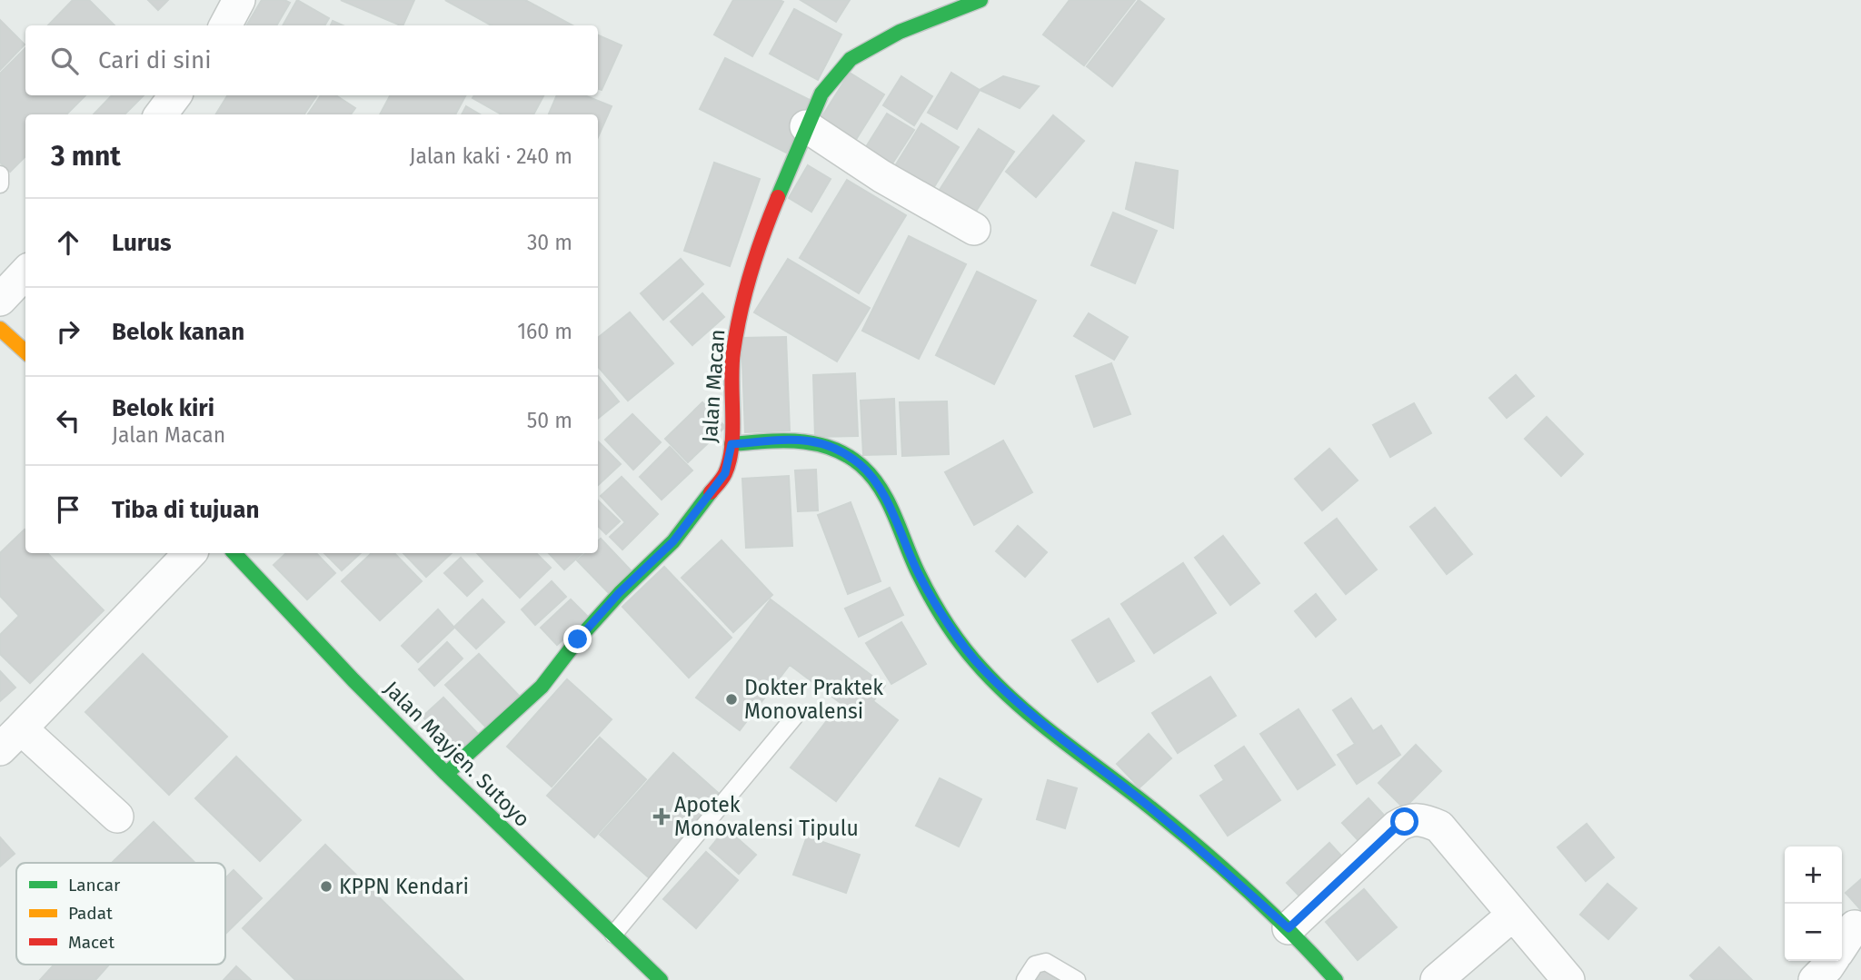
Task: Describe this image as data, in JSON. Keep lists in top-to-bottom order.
{
  "streets": {
    "main road": ["Jalan Macan", "Jalan Mayjen. Sutoyo"]
  },
  "crossings": [
    ["Jalan Macan", "Jalan Mayjen. Sutoyo"]
  ],
  "places": {
    "other": ["Dokter Praktek Monovalensi", "KPPN Kendari"],
    "health": ["Apotek Monovalensi Tipulu"]
  },
  "legend": ["Lancar", "Padat", "Macet"],
  "page": {
    "search": "Cari di sini",
    "heading": ["3 mnt", "Jalan kaki · 240 m"],
    "list": [
      ["Lurus", "30 m"],
      ["Belok kanan", "160 m"],
      ["Belok kiri", "Jalan Macan", "50 m"],
      "Tiba di tujuan"
    ],
    "map_buttons": ["+", "−"]
  }
}
